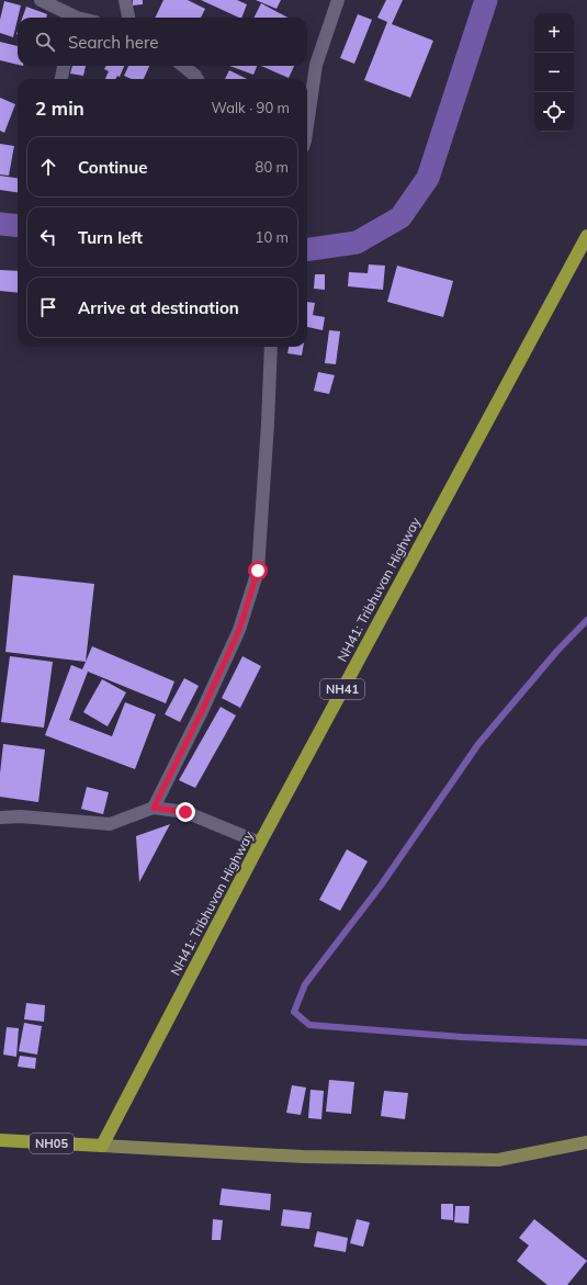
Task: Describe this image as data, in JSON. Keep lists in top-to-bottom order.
{
  "streets": {
    "highway": ["NH41: Tribhuvan Highway", "NH41", "NH05"]
  },
  "crossings": [
    ["NH41: Tribhuvan Highway", "NH05"]
  ],
  "page": {
    "map_buttons": ["+", "−"],
    "search": "Search here",
    "heading": ["2 min", "Walk · 90 m"],
    "list": [
      ["Continue", "80 m"],
      ["Turn left", "10 m"],
      "Arrive at destination"
    ]
  }
}
